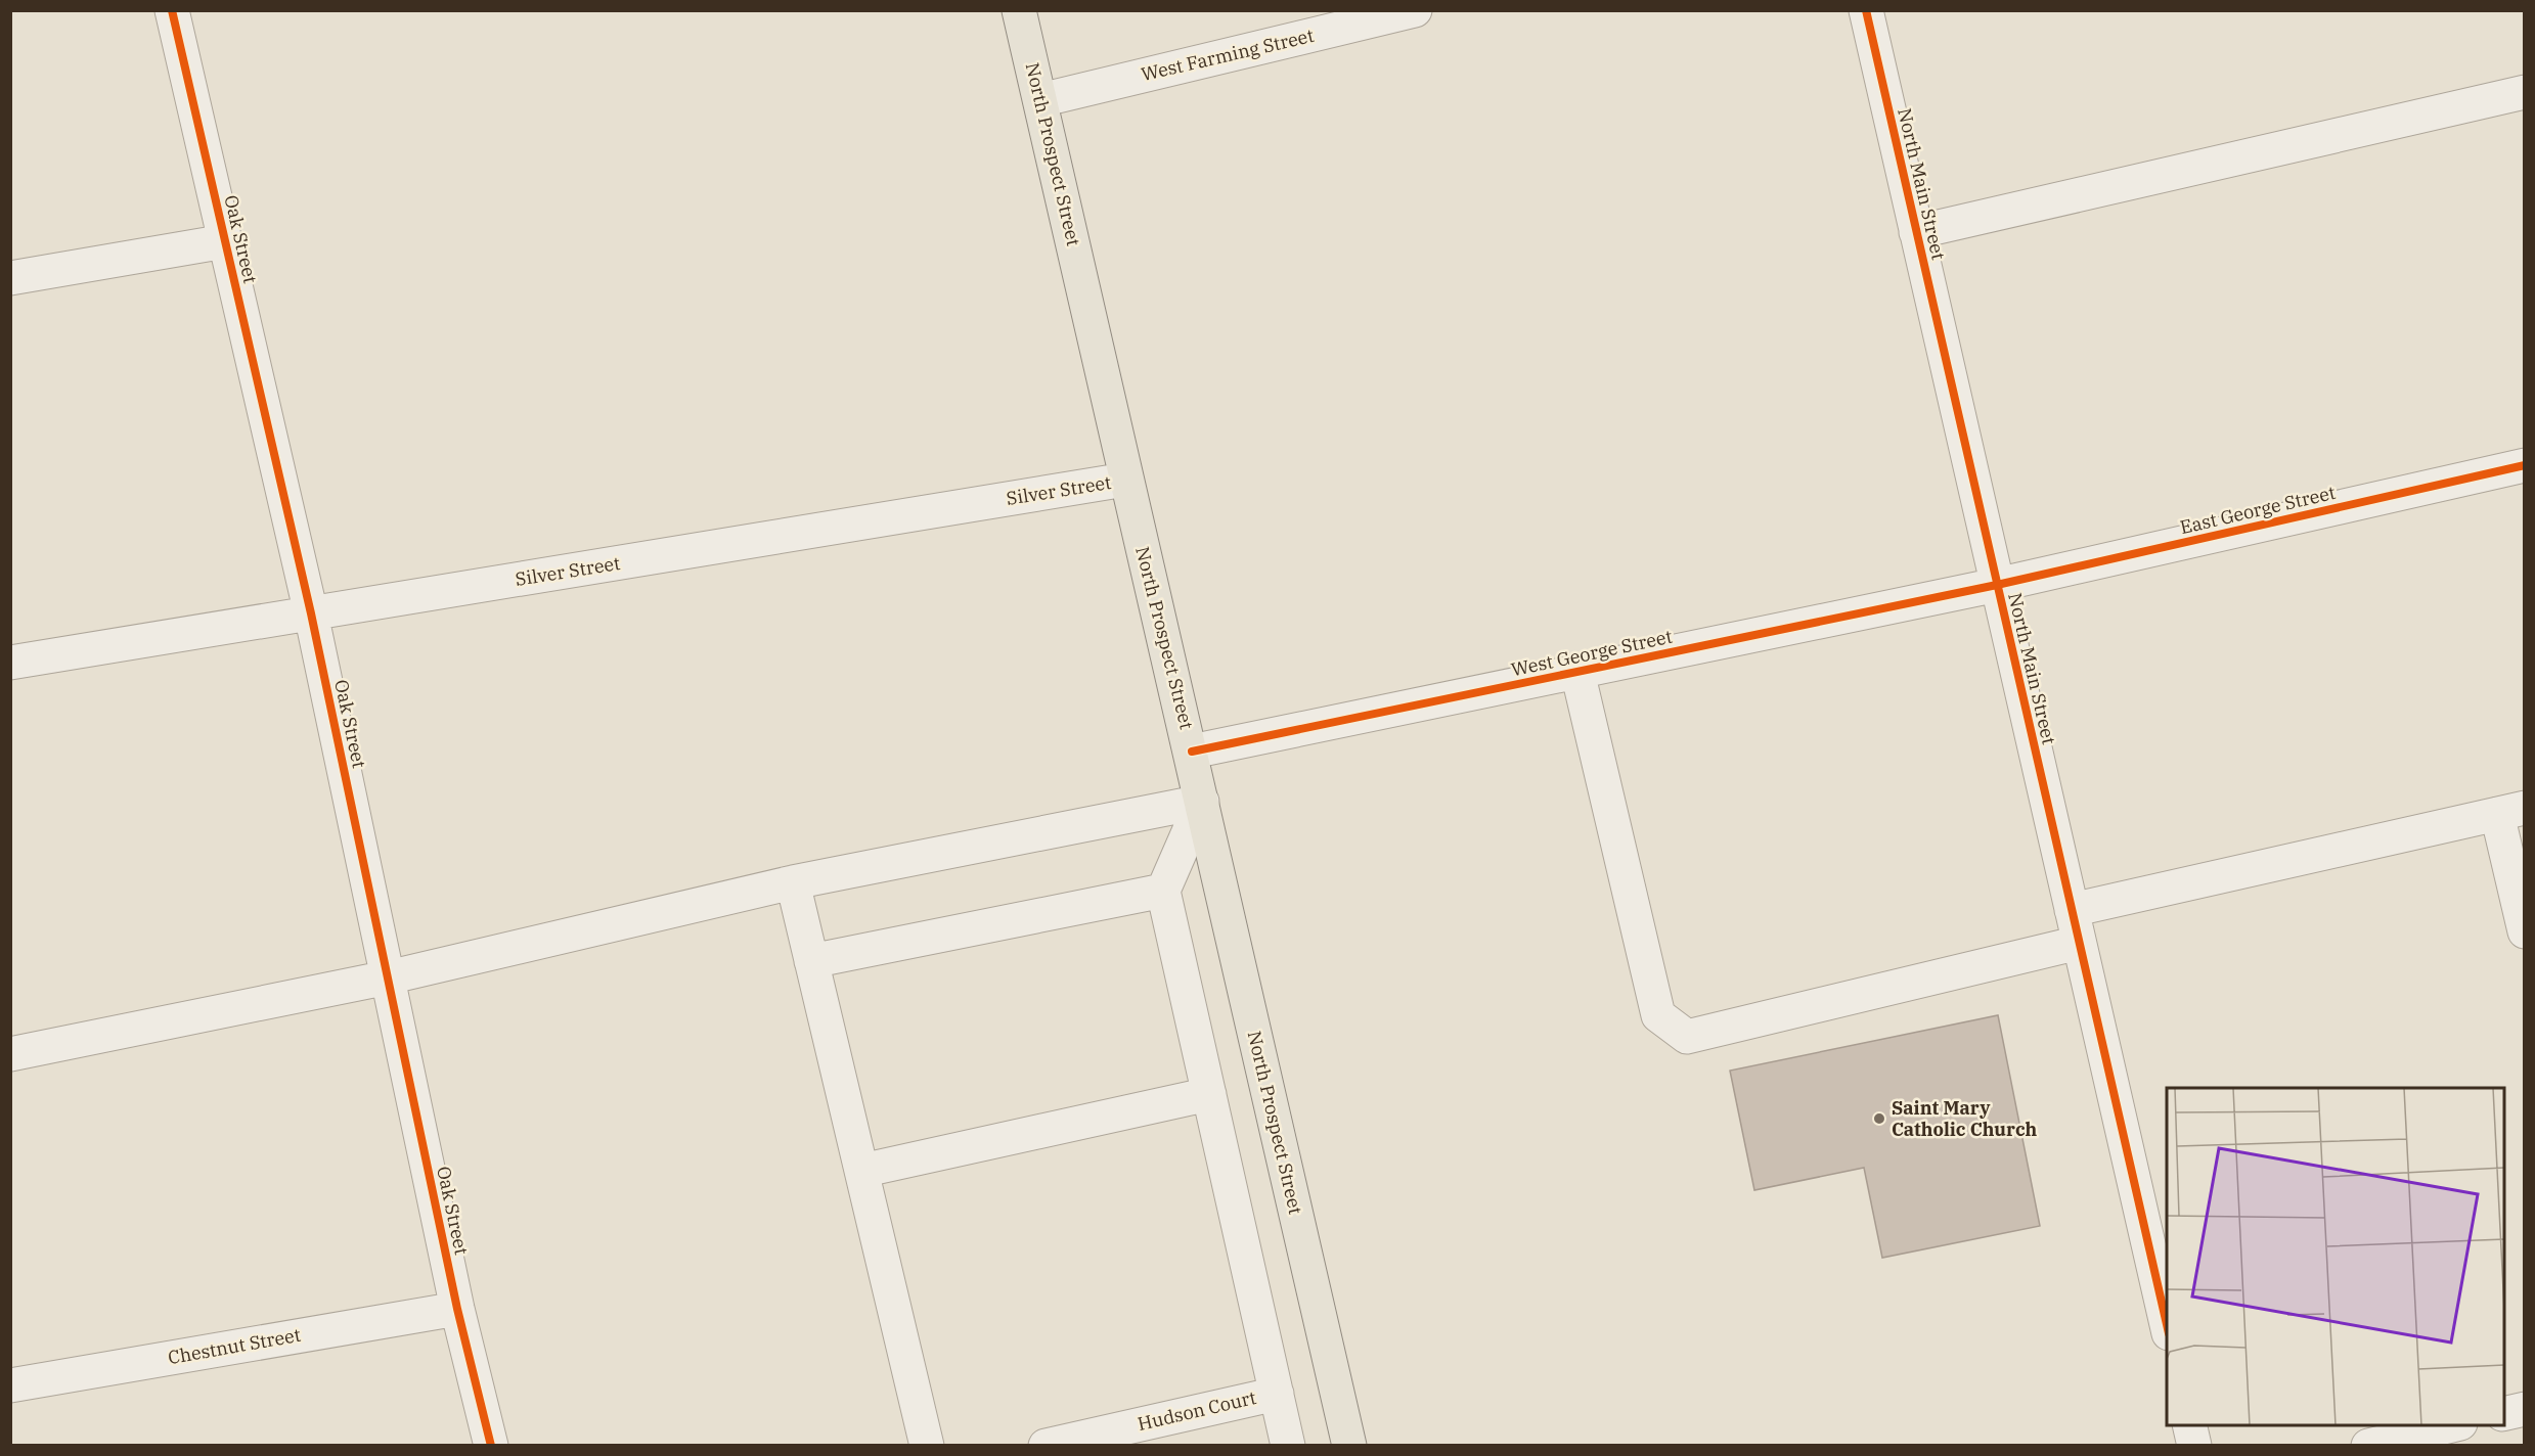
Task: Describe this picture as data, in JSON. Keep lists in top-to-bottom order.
{
  "streets": {
    "main road": ["North Prospect Street"],
    "street": [
      "West Farming Street",
      "North Main Street",
      "Oak Street",
      "Silver Street",
      "East George Street",
      "West George Street",
      "Chestnut Street",
      "Hudson Court"
    ]
  },
  "crossings": [
    ["West Farming Street", "North Prospect Street"],
    ["North Prospect Street", "Silver Street"],
    ["North Prospect Street", "West George Street"],
    ["North Main Street", "East George Street"],
    ["North Main Street", "West George Street"],
    ["Oak Street", "Silver Street"],
    ["Oak Street", "Chestnut Street"],
    ["East George Street", "West George Street"]
  ],
  "places": ["Saint Mary Catholic Church"]
}
